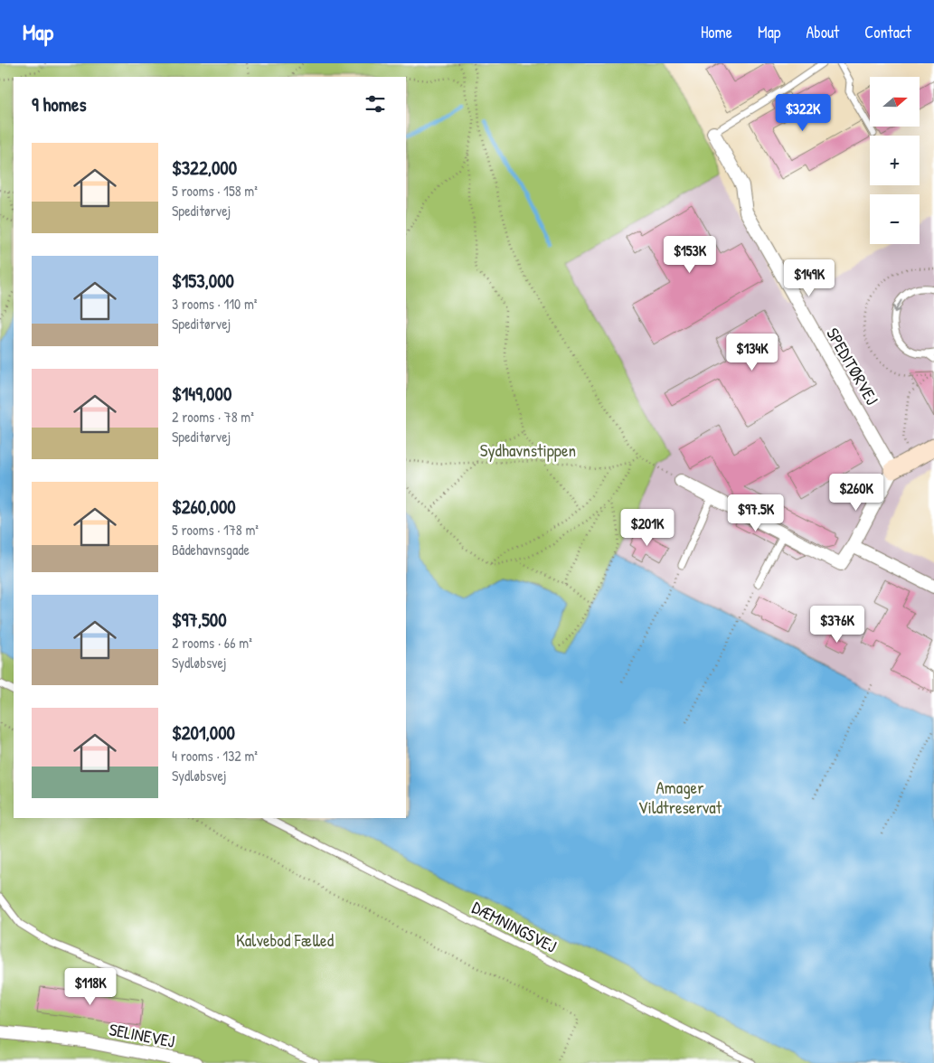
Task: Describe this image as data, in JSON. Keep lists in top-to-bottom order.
{
  "streets": {
    "street": ["SPEDITØRVEJ", "SELINEVEJ"],
    "lane": ["DÆMNINGSVEJ"]
  },
  "parks": ["Sydhavnstippen", "Amager Vildtreservat", "Kalvebod Fælled"],
  "north": "right",
  "page": {
    "header": "Map",
    "nav": [
      "Home",
      "Map",
      "About",
      "Contact"
    ],
    "map_buttons": ["+", "−"],
    "heading": "9 homes",
    "price": [
      "$322K",
      "$153K",
      "$149K",
      "$134K",
      "$260K",
      "$97.5K",
      "$201K",
      "$376K",
      "$118K"
    ],
    "list": [
      {
        "name": "$322,000",
        "note": "5 rooms · 158 m² · Speditørvej"
      },
      {
        "name": "$153,000",
        "note": "3 rooms · 110 m² · Speditørvej"
      },
      {
        "name": "$149,000",
        "note": "2 rooms · 78 m² · Speditørvej"
      },
      {
        "name": "$260,000",
        "note": "5 rooms · 178 m² · Bådehavnsgade"
      },
      {
        "name": "$97,500",
        "note": "2 rooms · 66 m² · Sydløbsvej"
      },
      {
        "name": "$201,000",
        "note": "4 rooms · 132 m² · Sydløbsvej"
      }
    ]
  }
}
